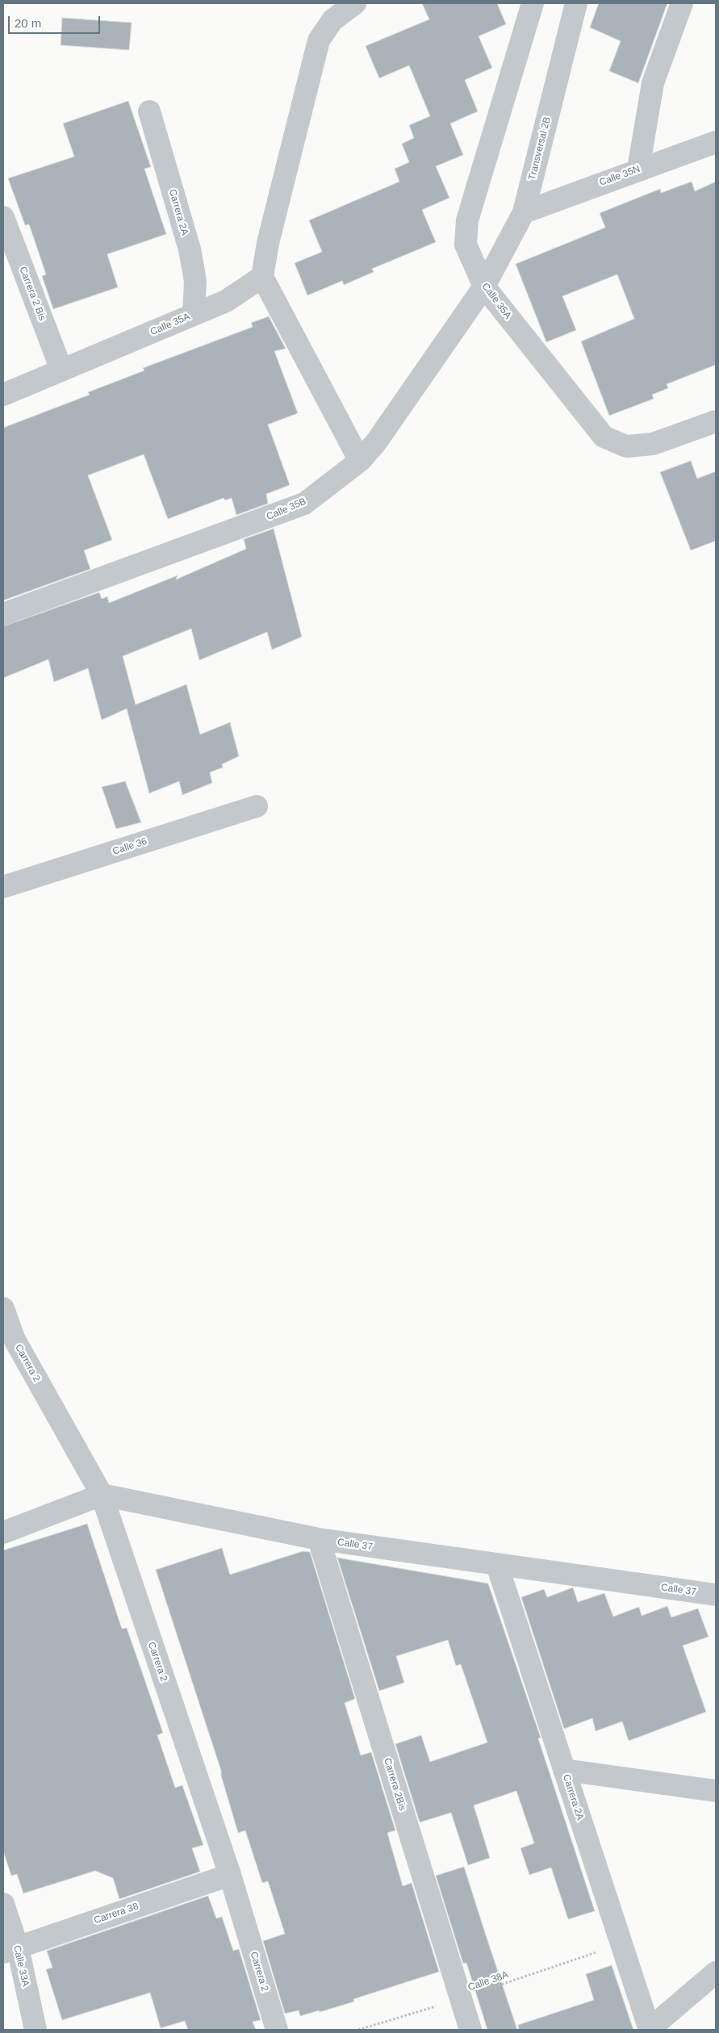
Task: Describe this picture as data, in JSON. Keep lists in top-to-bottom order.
{
  "streets": {
    "street": [
      "Transversal 2B",
      "Calle 35N",
      "Carrera 2A",
      "Carrera 2 Bis",
      "Calle 35A",
      "Calle 35B",
      "Calle 36",
      "Carrera 2",
      "Calle 37",
      "Carrera 2Bis",
      "Carrera 38",
      "Calle 33A"
    ],
    "path": ["Calle 38A"]
  },
  "crossings": [
    ["Transversal 2B", "Calle 35N"],
    ["Transversal 2B", "Calle 35A"],
    ["Transversal 2B", "Calle 35B"],
    ["Carrera 2A", "Calle 35A"],
    ["Carrera 2A", "Calle 37"],
    ["Carrera 2A", "Calle 38A"],
    ["Carrera 2 Bis", "Calle 35A"],
    ["Calle 35A", "Calle 35B"],
    ["Carrera 2", "Calle 37"],
    ["Carrera 2", "Carrera 38"],
    ["Calle 37", "Carrera 2Bis"],
    ["Carrera 2Bis", "Calle 38A"],
    ["Carrera 38", "Calle 33A"]
  ],
  "scale_bar": "20 m"
}
